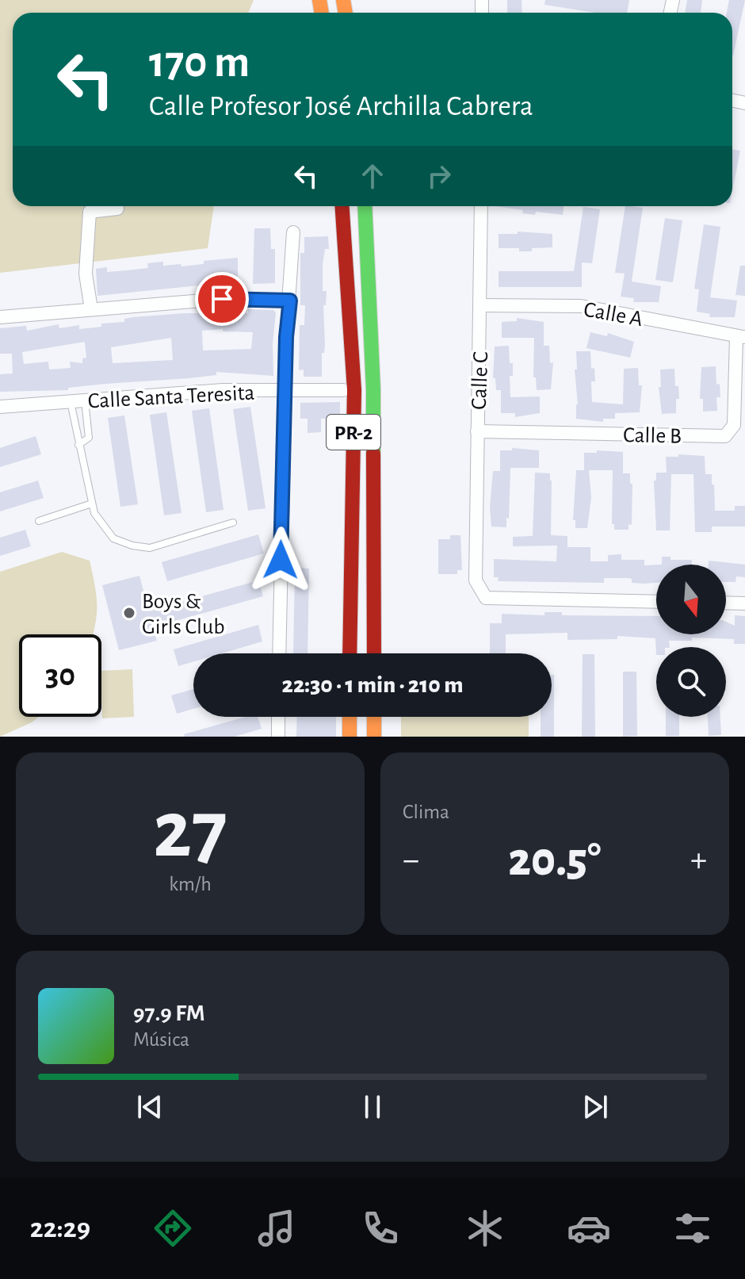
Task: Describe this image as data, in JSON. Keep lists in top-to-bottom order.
{
  "streets": {
    "highway": ["PR-2"],
    "street": [
      "Calle A",
      "Calle C",
      "Calle Santa Teresita",
      "Calle B"
    ]
  },
  "crossings": [
    ["Calle A", "Calle C"],
    ["Calle A", "Calle B"],
    ["Calle C", "Calle B"]
  ],
  "places": ["Boys & Girls Club"],
  "north": "bottom",
  "page": {
    "turn": ["170 m", "Calle Profesor José Archilla Cabrera"],
    "limit": "30",
    "trip": "22:30 · 1 min · 210 m",
    "tile": [
      ["27", "km/h"],
      "Clima"
    ],
    "heat": ["−", "20.5°", "+"],
    "song": ["97.9 FM", "Música"],
    "tabs": "22:29"
  }
}
